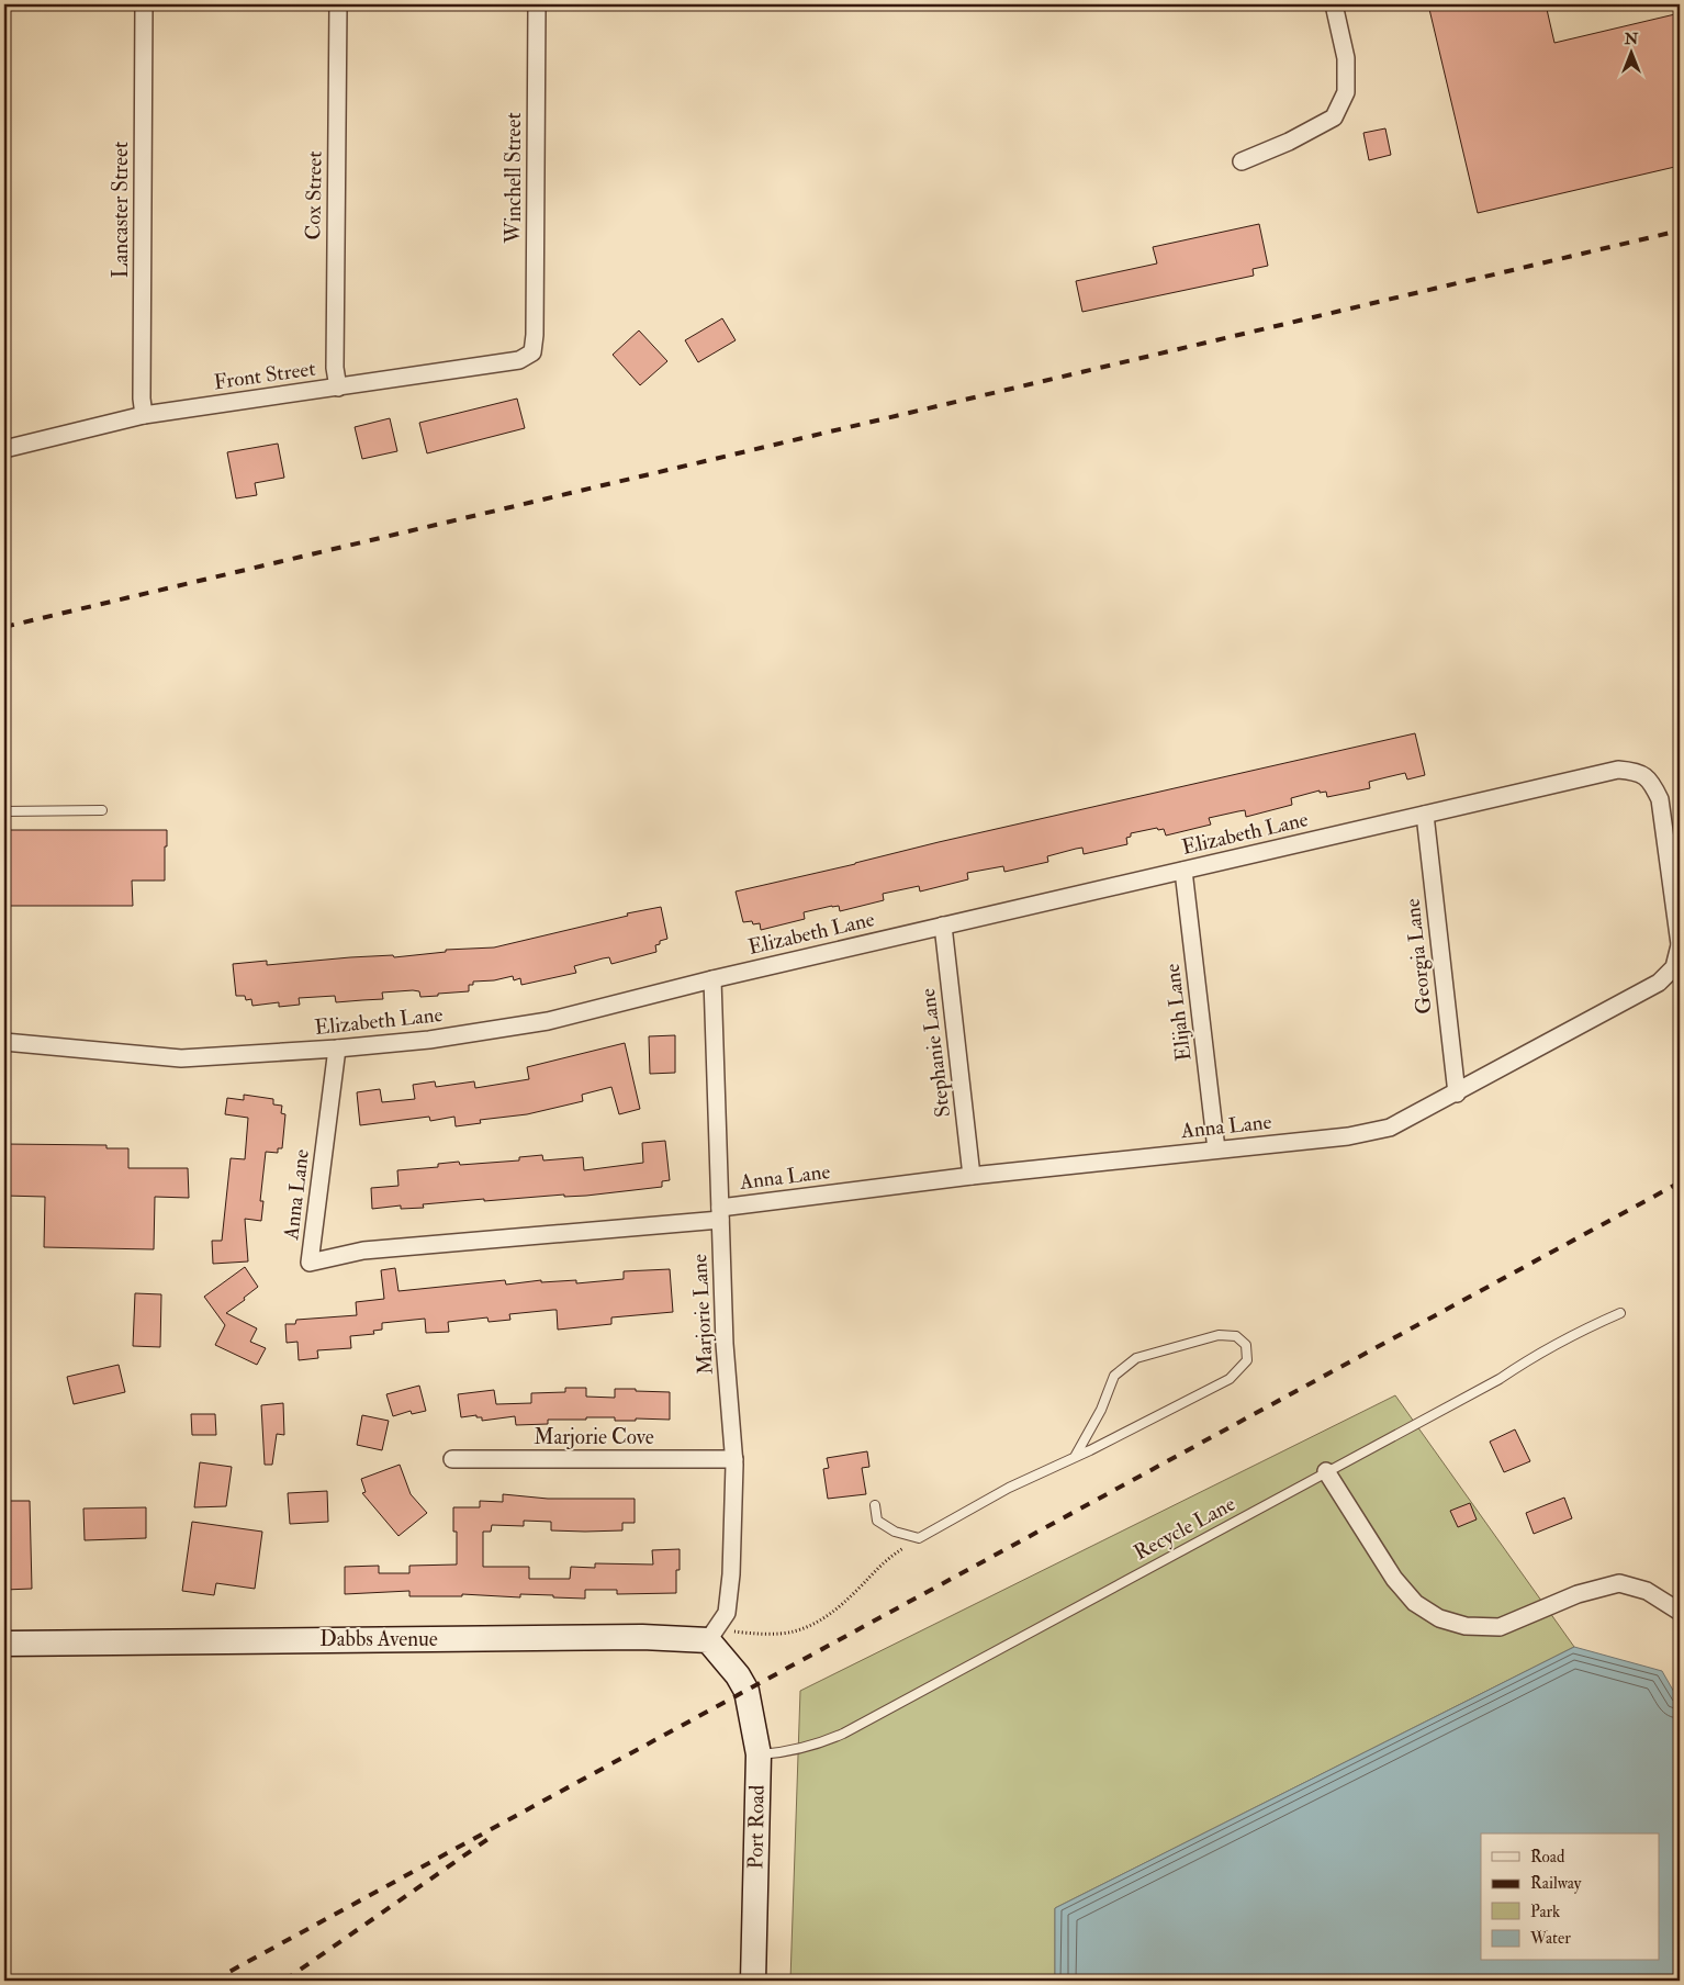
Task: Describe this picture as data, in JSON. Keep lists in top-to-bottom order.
{
  "streets": {
    "street": [
      "Winchell Street",
      "Cox Street",
      "Lancaster Street",
      "Front Street",
      "Elizabeth Lane",
      "Georgia Lane",
      "Elijah Lane",
      "Stephanie Lane",
      "Anna Lane",
      "Marjorie Lane",
      "Marjorie Cove",
      "Dabbs Avenue",
      "Port Road"
    ],
    "lane": ["Recycle Lane"]
  },
  "crossings": [
    ["Winchell Street", "Front Street"],
    ["Cox Street", "Front Street"],
    ["Lancaster Street", "Front Street"],
    ["Elizabeth Lane", "Georgia Lane"],
    ["Elizabeth Lane", "Elijah Lane"],
    ["Elizabeth Lane", "Stephanie Lane"],
    ["Elizabeth Lane", "Anna Lane"],
    ["Elizabeth Lane", "Marjorie Lane"],
    ["Georgia Lane", "Anna Lane"],
    ["Elijah Lane", "Anna Lane"],
    ["Stephanie Lane", "Anna Lane"],
    ["Anna Lane", "Marjorie Lane"],
    ["Marjorie Lane", "Marjorie Cove"],
    ["Marjorie Lane", "Dabbs Avenue"],
    ["Marjorie Lane", "Port Road"],
    ["Recycle Lane", "Port Road"],
    ["Dabbs Avenue", "Port Road"]
  ],
  "legend": [
    "Road",
    "Railway",
    "Park",
    "Water"
  ],
  "north": "top"
}
